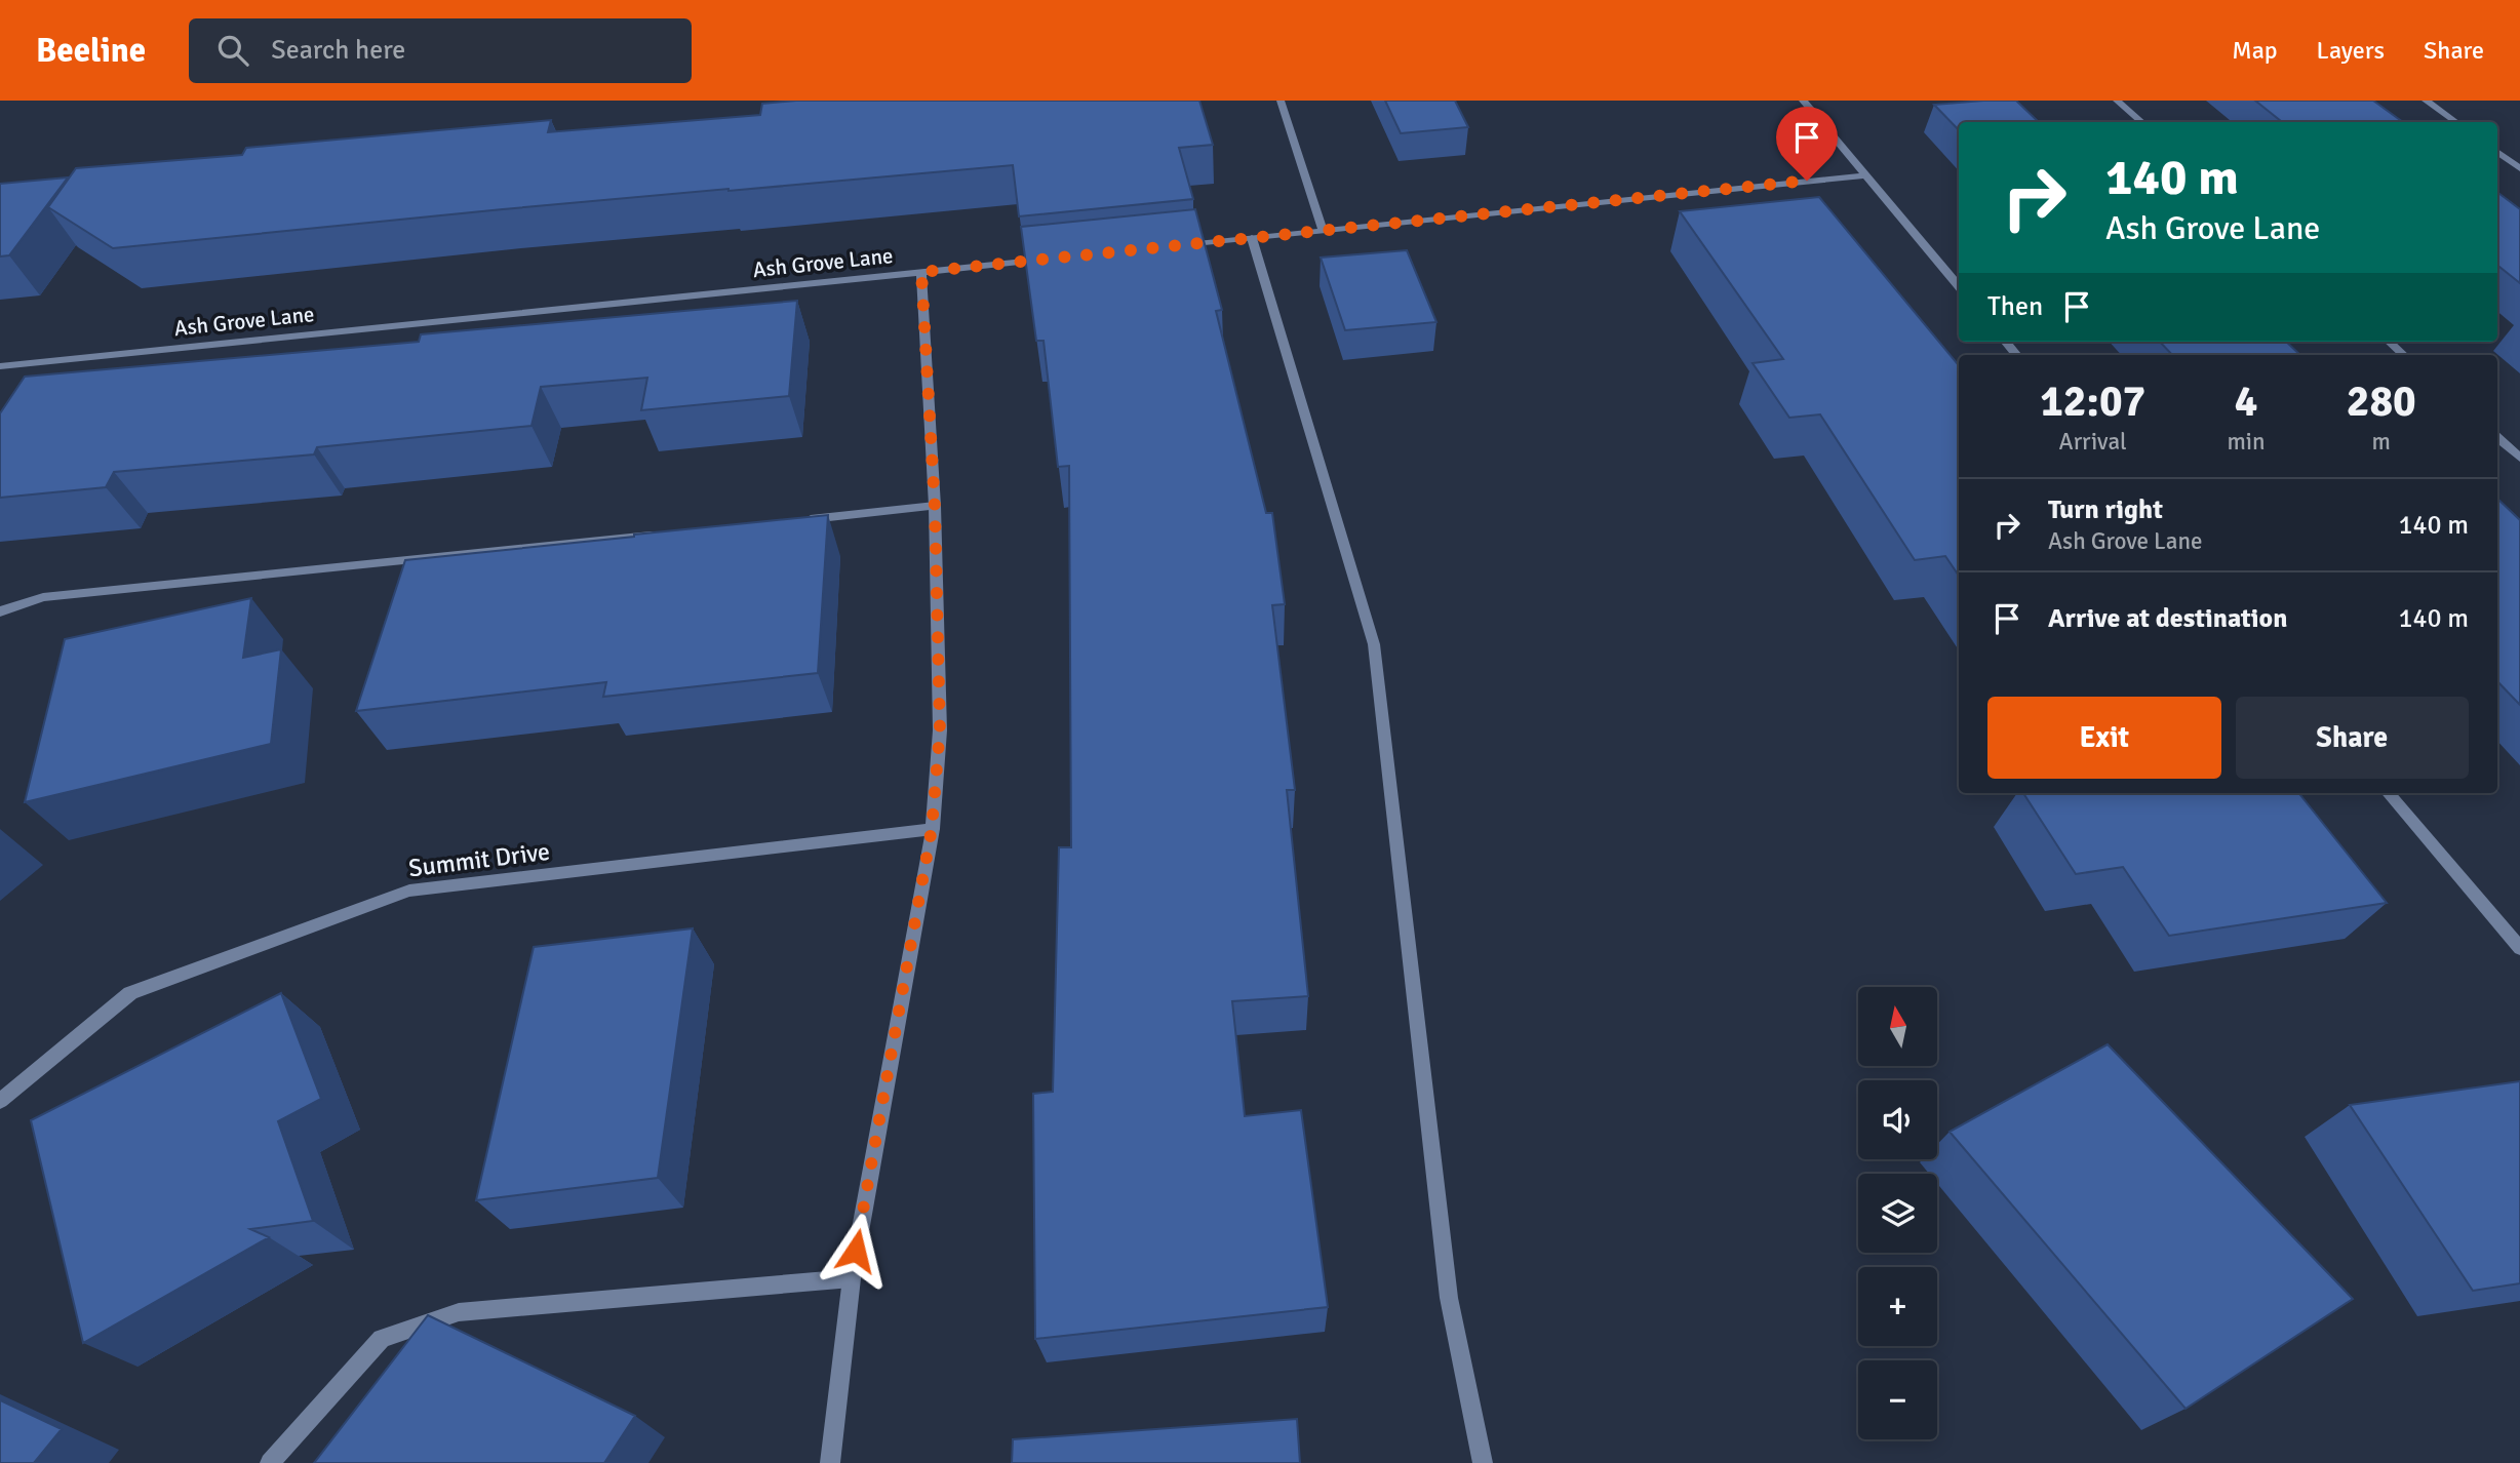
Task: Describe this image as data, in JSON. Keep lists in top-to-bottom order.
{
  "streets": {
    "street": ["Ash Grove Lane", "Summit Drive"]
  },
  "north": "top",
  "page": {
    "header": "Beeline",
    "search": "Search here",
    "nav": ["Map", "Layers", "Share"],
    "turn": ["140 m", "Ash Grove Lane"],
    "then": "Then",
    "eta": [
      "12:07",
      "Arrival",
      "4",
      "min",
      "280",
      "m"
    ],
    "list": [
      {
        "name": "Turn right",
        "note": "Ash Grove Lane",
        "value": "140 m"
      },
      {
        "name": "Arrive at destination",
        "value": "140 m"
      }
    ],
    "buttons": ["Exit", "Share"],
    "map_buttons": ["+", "−"]
  }
}
